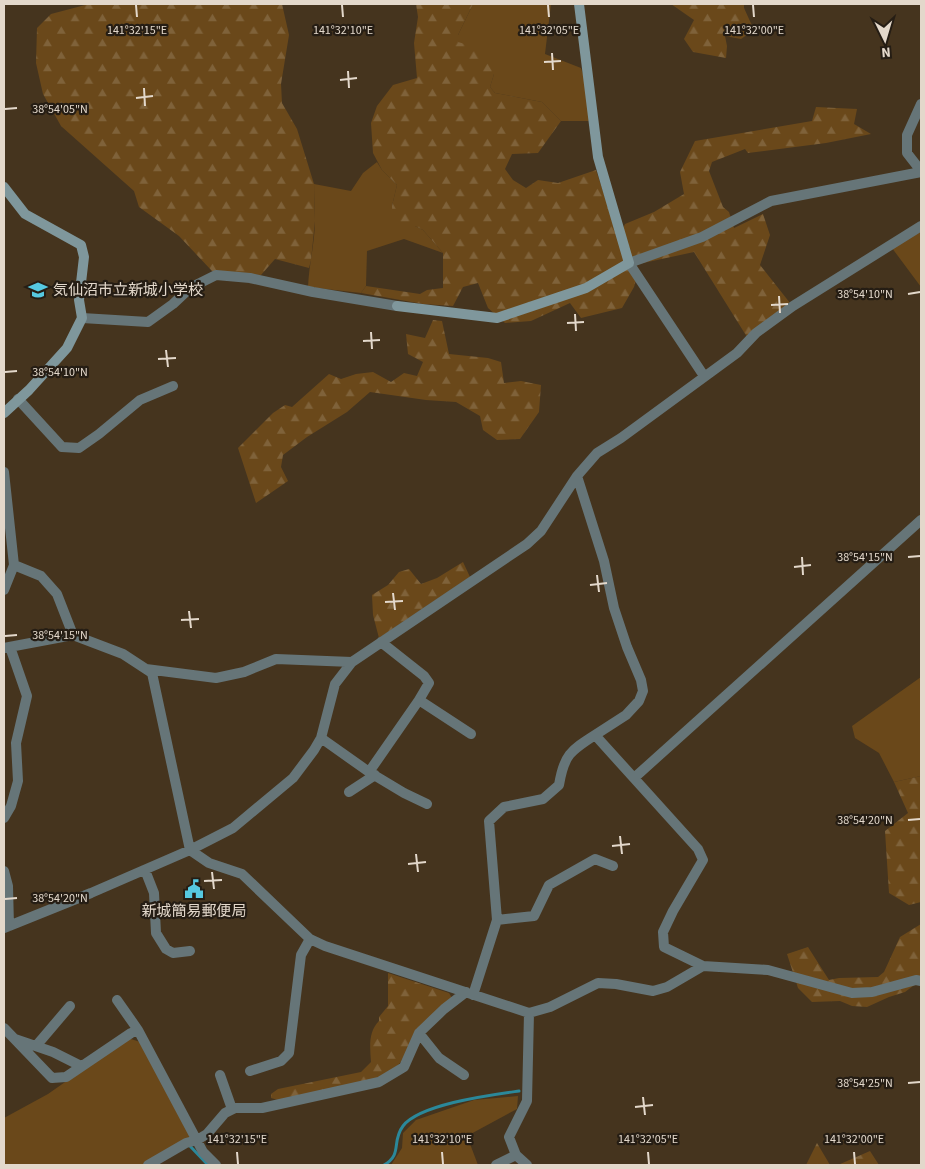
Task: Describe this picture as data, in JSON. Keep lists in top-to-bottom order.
{
  "places": {
    "school or university": ["気仙沼市立新城小学校"],
    "public building": ["新城簡易郵便局"]
  },
  "north": "bottom",
  "coordinates": [
    "141°32'15\"E",
    "141°32'10\"E",
    "141°32'05\"E",
    "141°32'00\"E",
    "38°54'05\"N",
    "38°54'10\"N",
    "38°54'15\"N",
    "38°54'20\"N",
    "38°54'25\"N"
  ]
}
